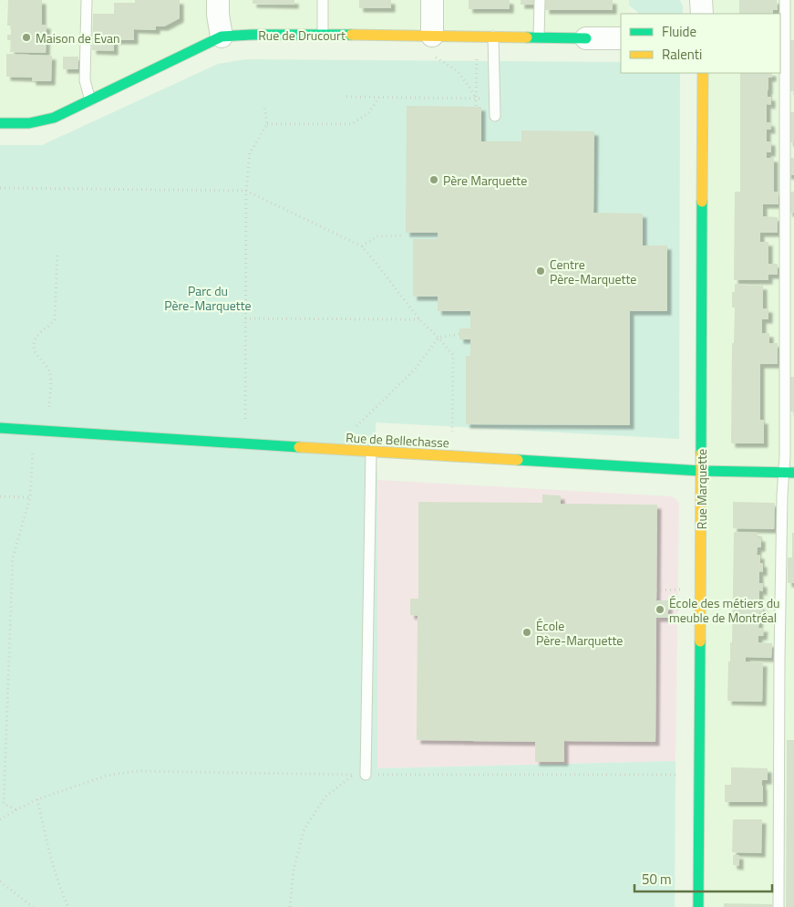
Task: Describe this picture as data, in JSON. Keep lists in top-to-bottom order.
{
  "streets": {
    "street": ["Rue de Drucourt", "Rue de Bellechasse", "Rue Marquette"]
  },
  "crossings": [
    ["Rue de Bellechasse", "Rue Marquette"]
  ],
  "parks": ["Parc du Père-Marquette"],
  "places": [
    "Maison de Evan",
    "Père Marquette",
    "Centre Père-Marquette",
    "École des métiers du meuble de Montréal",
    "École Père-Marquette"
  ],
  "legend": ["Fluide", "Ralenti"],
  "scale_bar": "50 m"
}
